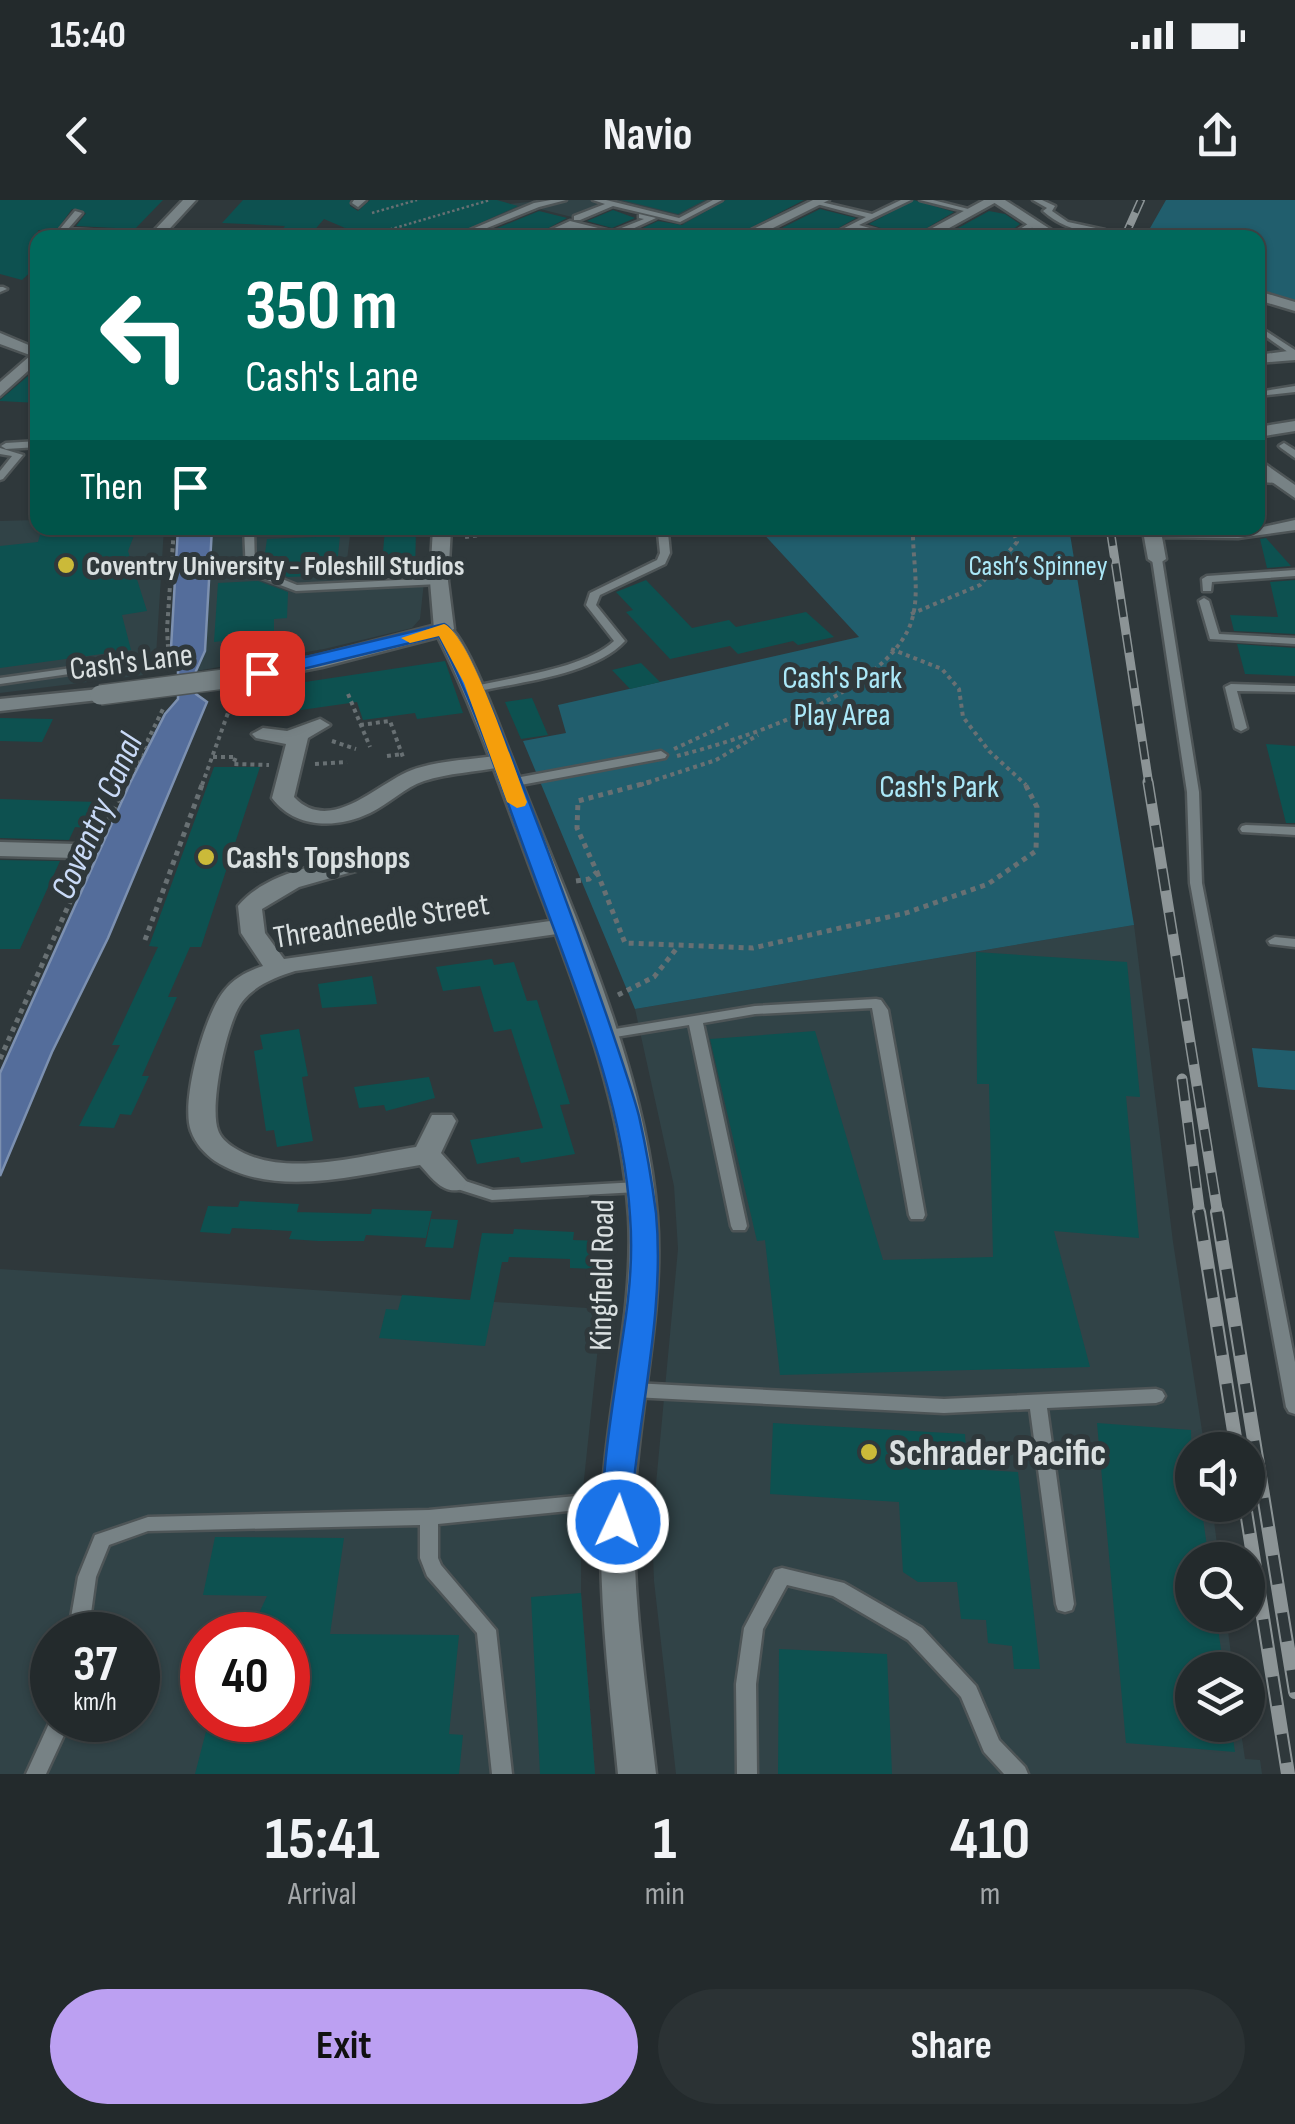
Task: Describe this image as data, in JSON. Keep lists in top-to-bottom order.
{
  "streets": {
    "street": ["Cash's Lane", "Threadneedle Street", "Kingfield Road"]
  },
  "crossings": [
    ["Cash's Lane", "Kingfield Road"],
    ["Threadneedle Street", "Kingfield Road"]
  ],
  "water": ["Coventry Canal"],
  "parks": ["Cash’s Spinney", "Cash's Park Play Area", "Cash's Park"],
  "places": ["Coventry University - Foleshill Studios", "Cash's Topshops", "Schrader Pacific"],
  "page": {
    "status": "15:40",
    "header": "Navio",
    "turn": ["350 m", "Cash's Lane"],
    "then": "Then",
    "speed": "37 km/h",
    "limit": "40",
    "eta": [
      "15:41",
      "Arrival",
      "1",
      "min",
      "410",
      "m"
    ],
    "buttons": ["Exit", "Share"]
  }
}
